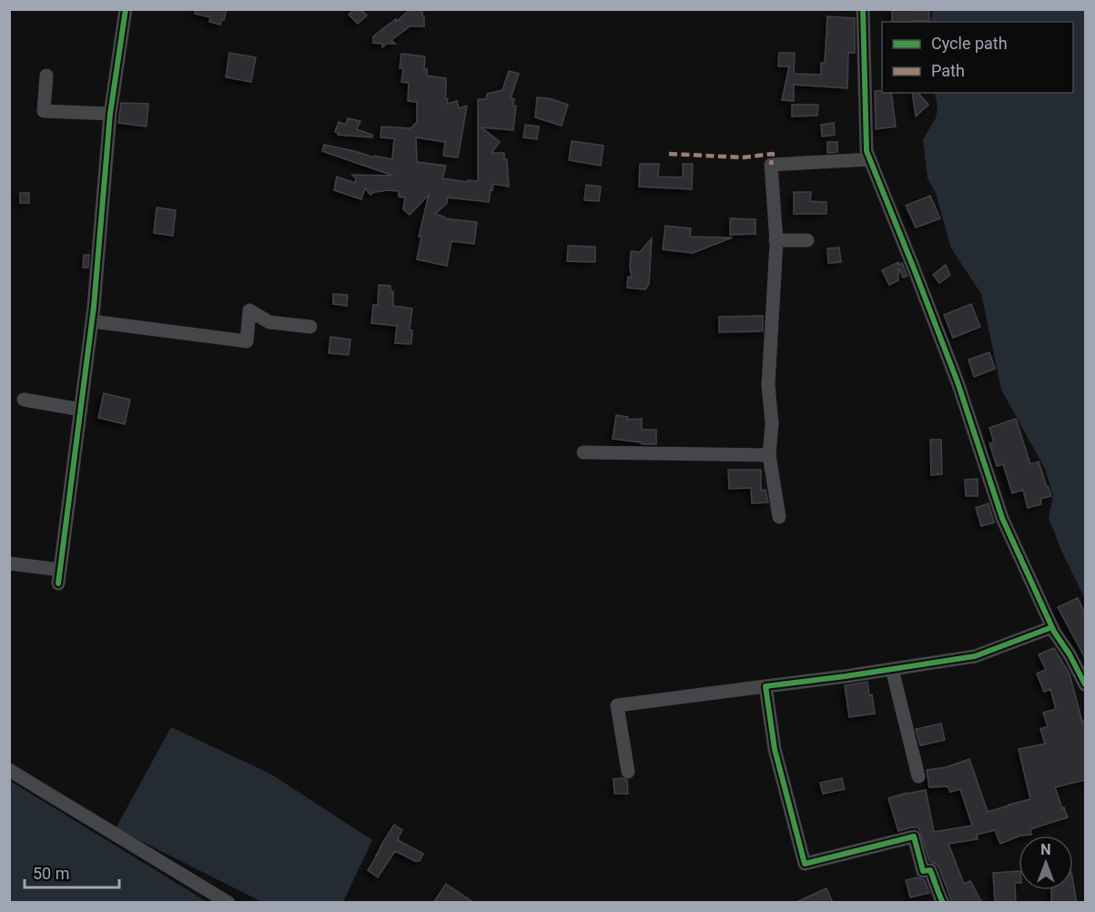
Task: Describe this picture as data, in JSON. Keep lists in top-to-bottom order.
{
  "legend": ["Cycle path", "Path"],
  "scale_bar": "50 m",
  "north": "top"
}
